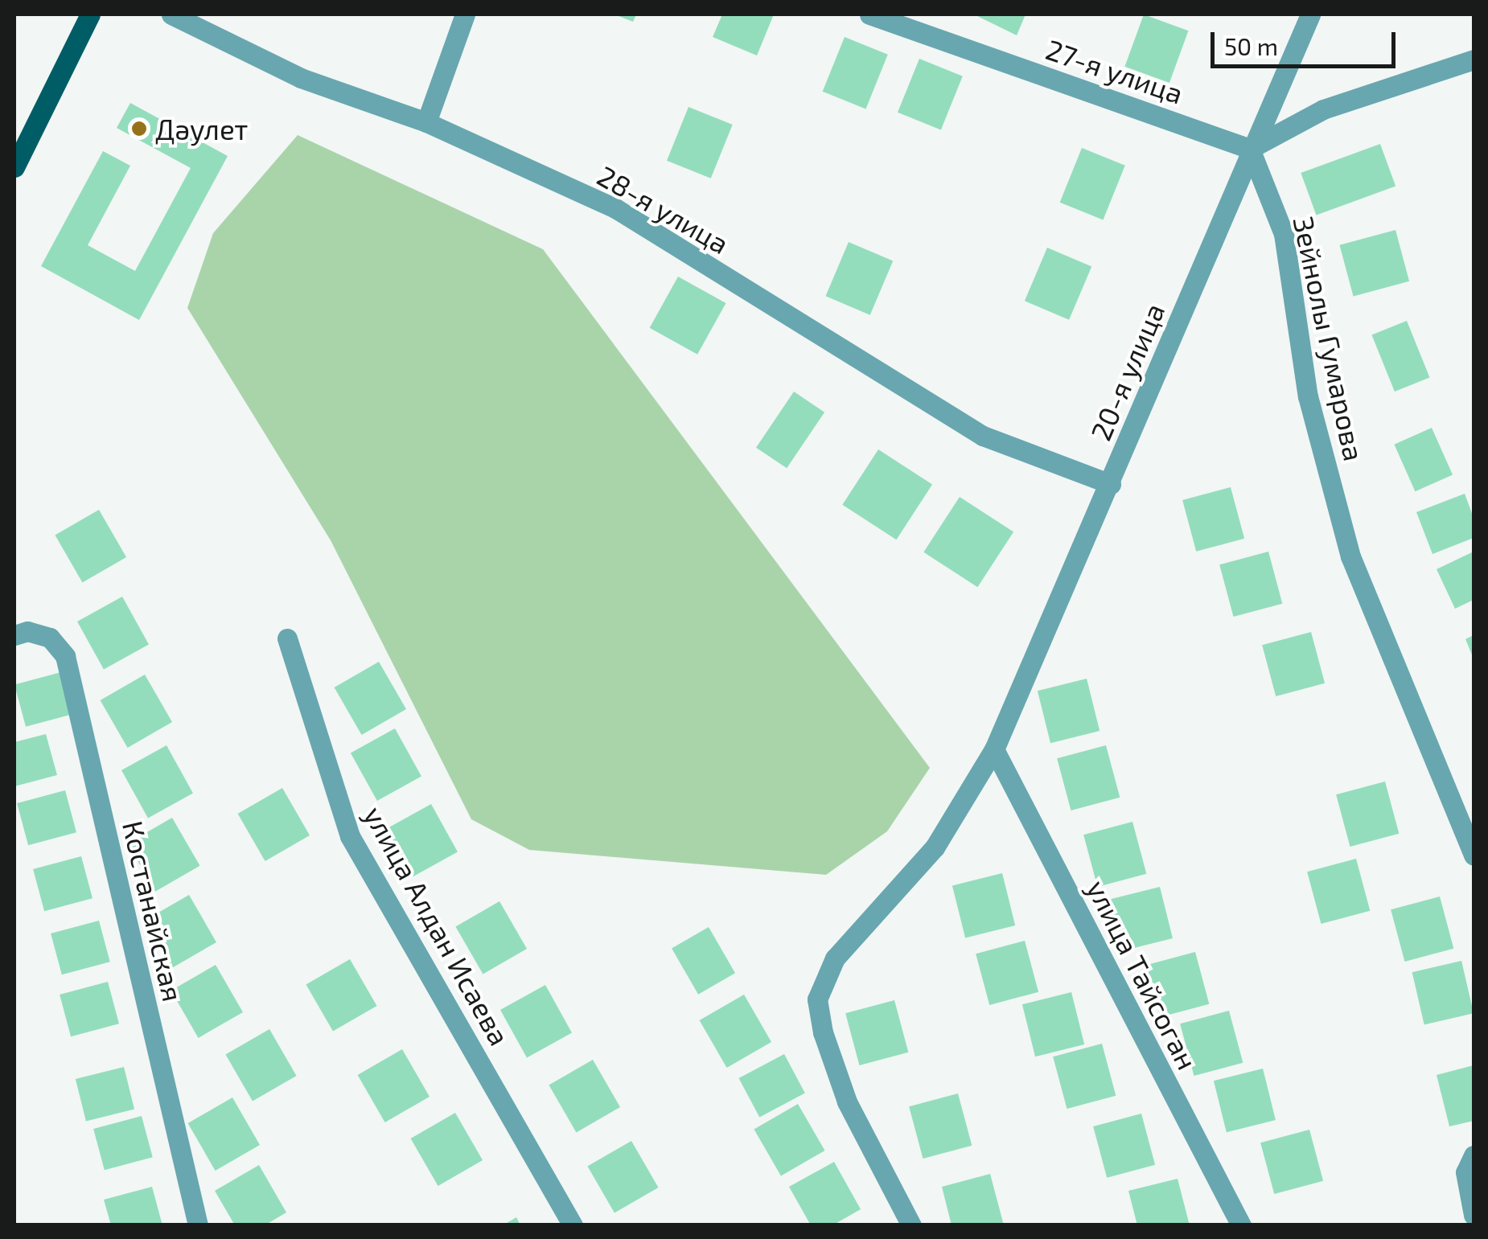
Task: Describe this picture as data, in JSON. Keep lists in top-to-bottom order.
{
  "streets": {
    "street": [
      "27-я улица",
      "28-я улица",
      "Зейнолы Гумарова",
      "20-я улица",
      "Костанайская",
      "улица Алдан Исаева",
      "улица Тайсоган"
    ]
  },
  "crossings": [
    ["27-я улица", "Зейнолы Гумарова"],
    ["27-я улица", "20-я улица"],
    ["28-я улица", "20-я улица"],
    ["Зейнолы Гумарова", "20-я улица"],
    ["20-я улица", "улица Тайсоган"]
  ],
  "places": ["Дәулет"],
  "scale_bar": "50 m"
}
